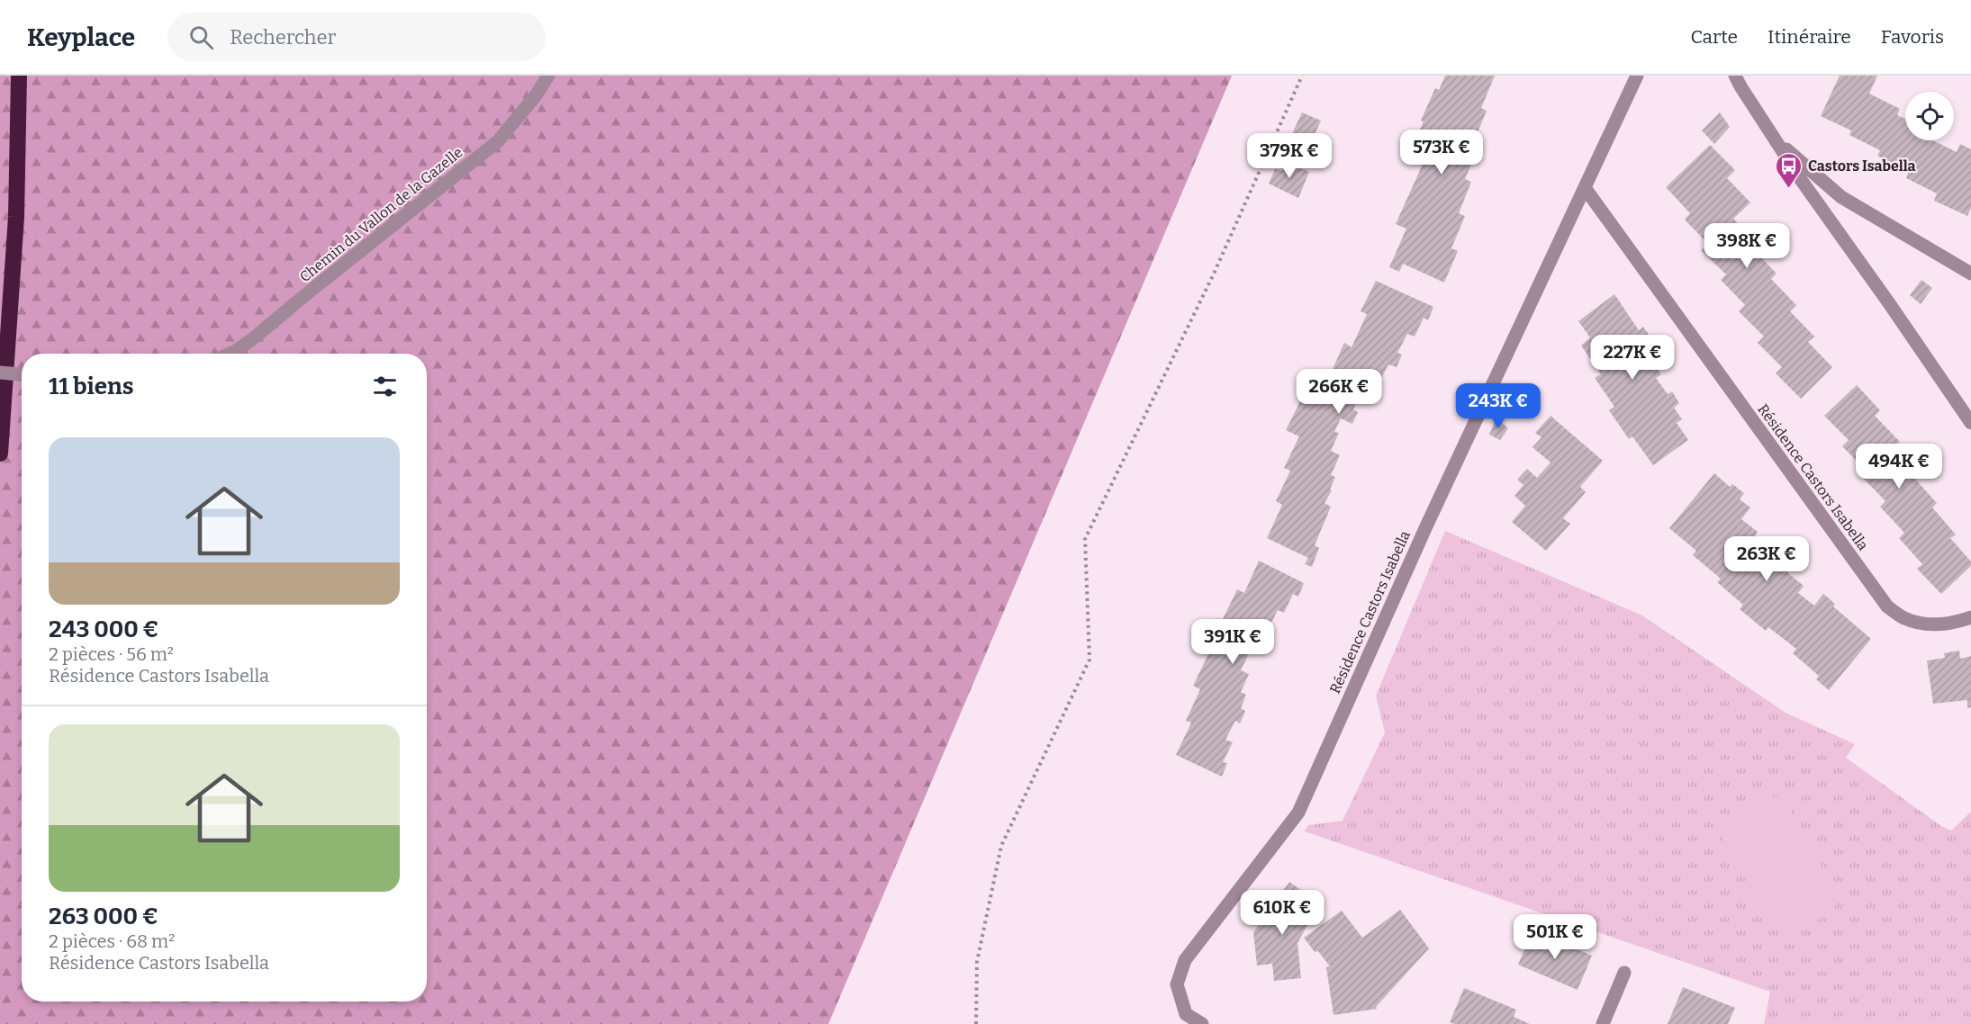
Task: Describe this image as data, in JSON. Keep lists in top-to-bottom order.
{
  "streets": {
    "street": ["Chemin du Vallon de la Gazelle", "Résidence Castors Isabella"]
  },
  "places": {
    "bus stop": ["Castors Isabella"]
  },
  "page": {
    "header": "Keyplace",
    "search": "Rechercher",
    "nav": ["Carte", "Itinéraire", "Favoris"],
    "price": [
      "573K €",
      "379K €",
      "398K €",
      "227K €",
      "266K €",
      "243K €",
      "494K €",
      "263K €",
      "391K €",
      "610K €",
      "501K €"
    ],
    "heading": "11 biens",
    "list": [
      {
        "name": "243 000 €",
        "note": "2 pièces · 56 m² · Résidence Castors Isabella"
      },
      {
        "name": "263 000 €",
        "note": "2 pièces · 68 m² · Résidence Castors Isabella"
      }
    ]
  }
}
